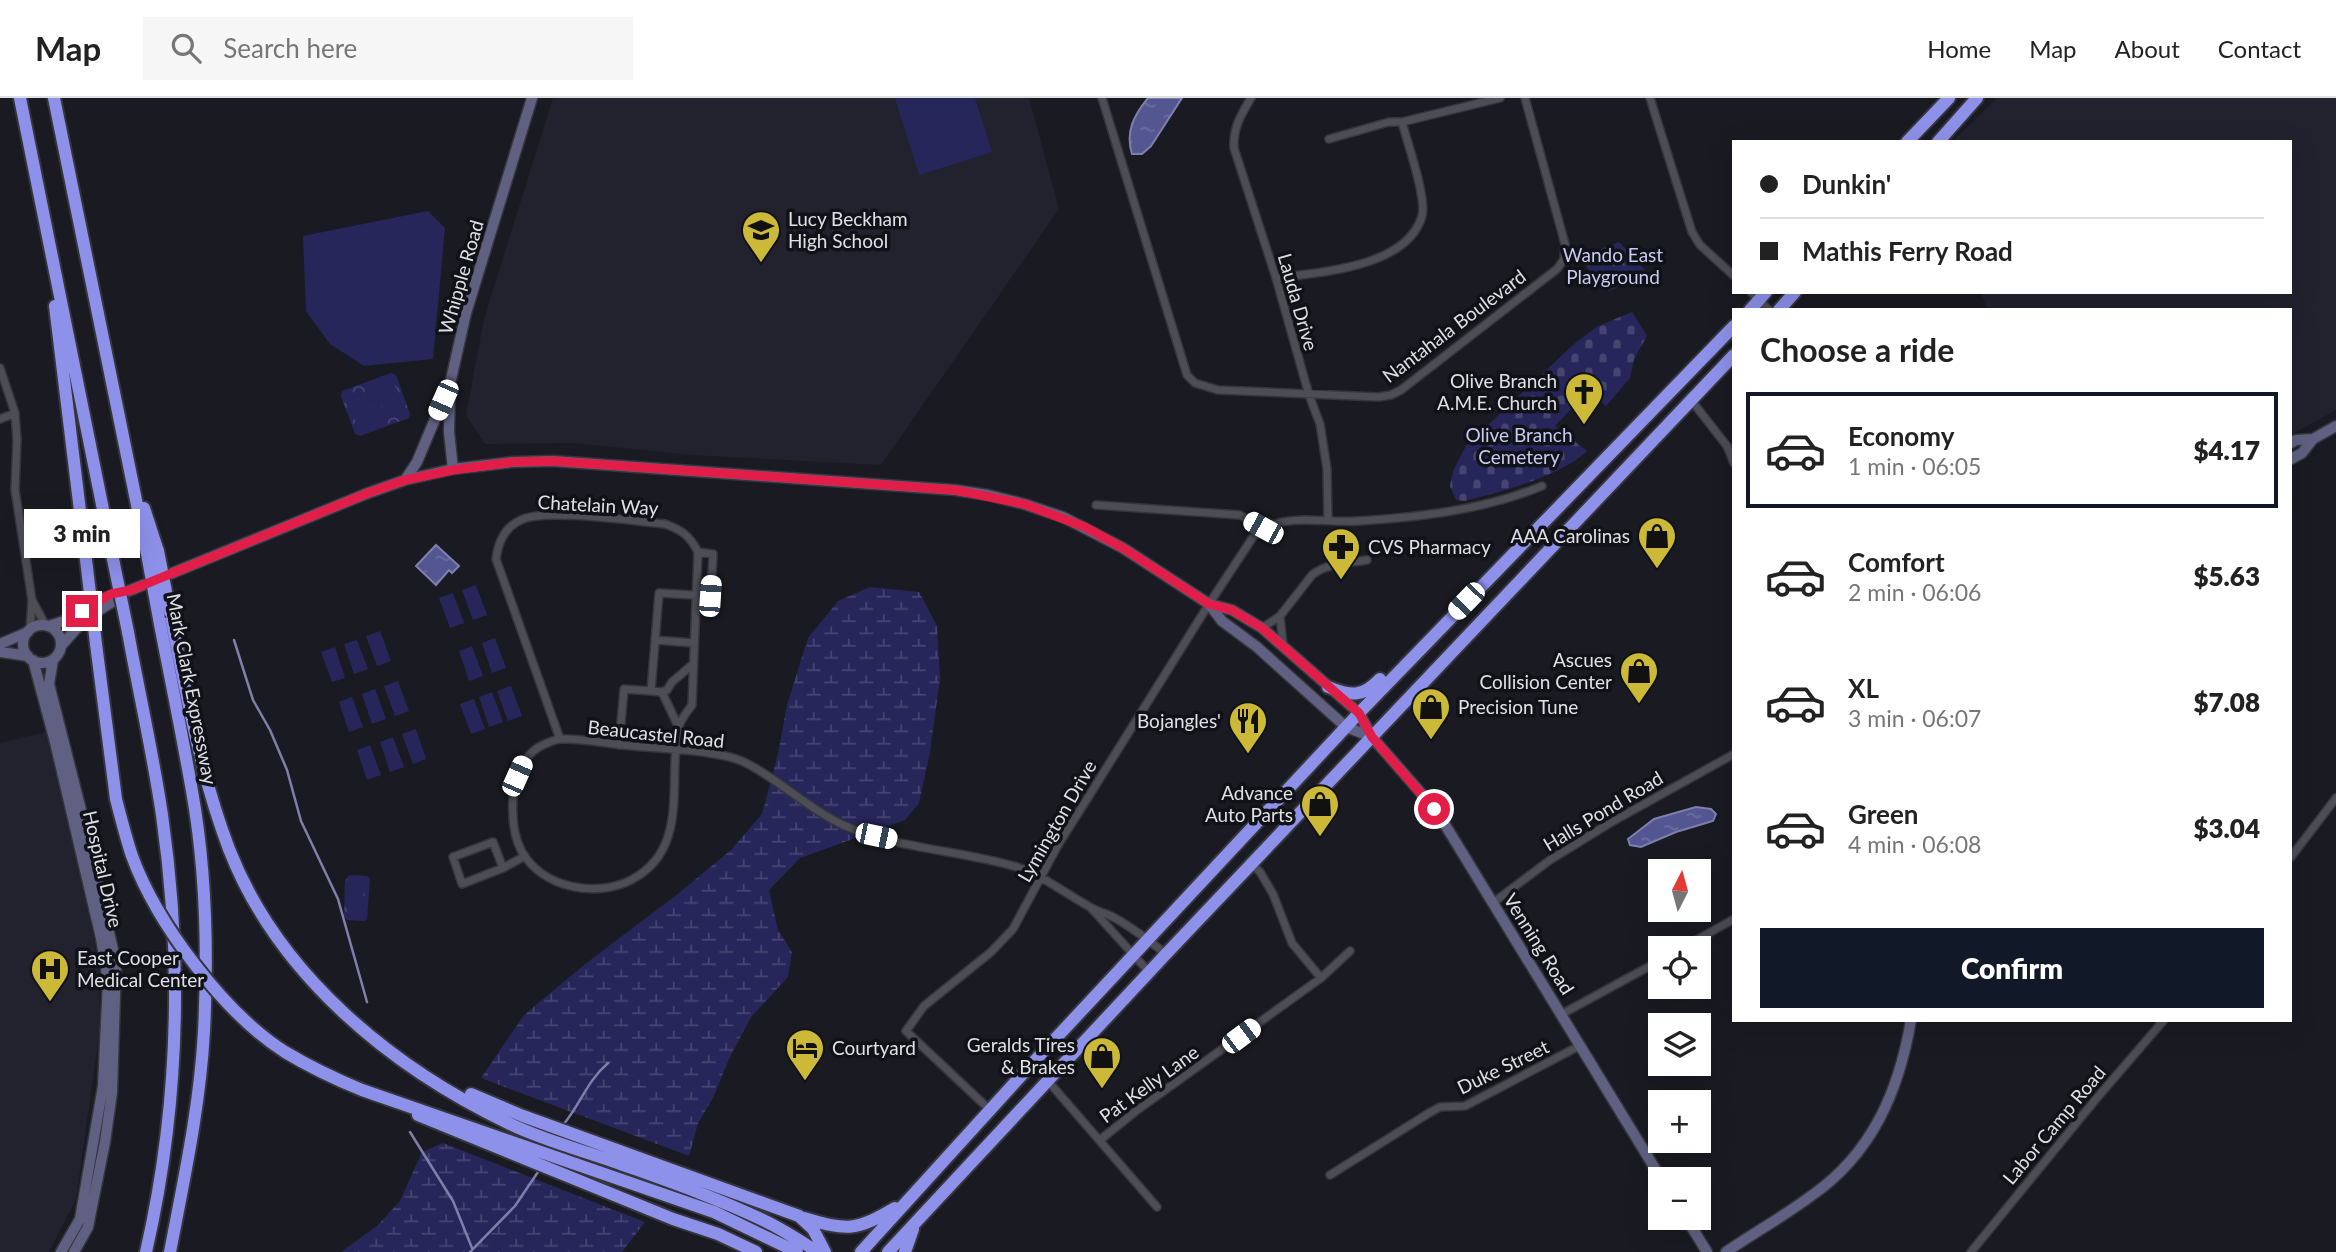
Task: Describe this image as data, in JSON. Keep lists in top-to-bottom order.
{
  "streets": {
    "highway": ["Mark Clark Expressway"],
    "main road": ["Whipple Road", "Hospital Drive", "Venning Road"],
    "street": [
      "Lauda Drive",
      "Nantahala Boulevard",
      "Chatelain Way",
      "Beaucastel Road",
      "Halls Pond Road",
      "Lymington Drive",
      "Duke Street",
      "Pat Kelly Lane",
      "Labor Camp Road"
    ]
  },
  "crossings": [
    ["Lauda Drive", "Nantahala Boulevard"],
    ["Chatelain Way", "Beaucastel Road"],
    ["Beaucastel Road", "Lymington Drive"],
    ["Halls Pond Road", "Venning Road"],
    ["Venning Road", "Duke Street"]
  ],
  "parks": ["Wando East Playground", "Olive Branch Cemetery"],
  "places": {
    "school or university": ["Lucy Beckham High School"],
    "church": ["Olive Branch A.M.E. Church"],
    "shop": [
      "AAA Carolinas",
      "Ascues Collision Center",
      "Precision Tune",
      "Advance Auto Parts",
      "Geralds Tires & Brakes"
    ],
    "pharmacy": ["CVS Pharmacy"],
    "restaurant": ["Bojangles'"],
    "hospital": ["East Cooper Medical Center"],
    "hotel": ["Courtyard"]
  },
  "north": "top",
  "page": {
    "header": "Map",
    "search": "Search here",
    "nav": [
      "Home",
      "Map",
      "About",
      "Contact"
    ],
    "banner": ["Dunkin'", "Mathis Ferry Road"],
    "heading": "Choose a ride",
    "list": [
      {
        "name": "Economy",
        "note": "1 min · 06:05",
        "value": "$4.17"
      },
      {
        "name": "Comfort",
        "note": "2 min · 06:06",
        "value": "$5.63"
      },
      {
        "name": "XL",
        "note": "3 min · 06:07",
        "value": "$7.08"
      },
      {
        "name": "Green",
        "note": "4 min · 06:08",
        "value": "$3.04"
      }
    ],
    "bubble": "3 min",
    "map_buttons": ["+", "−"],
    "buttons": "Confirm"
  }
}
